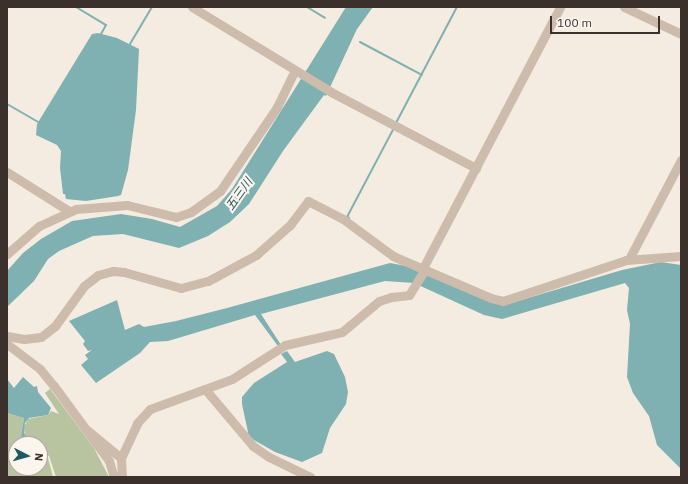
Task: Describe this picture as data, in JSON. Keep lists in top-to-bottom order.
{
  "water": ["五三川"],
  "scale_bar": "100 m",
  "north": "right"
}
